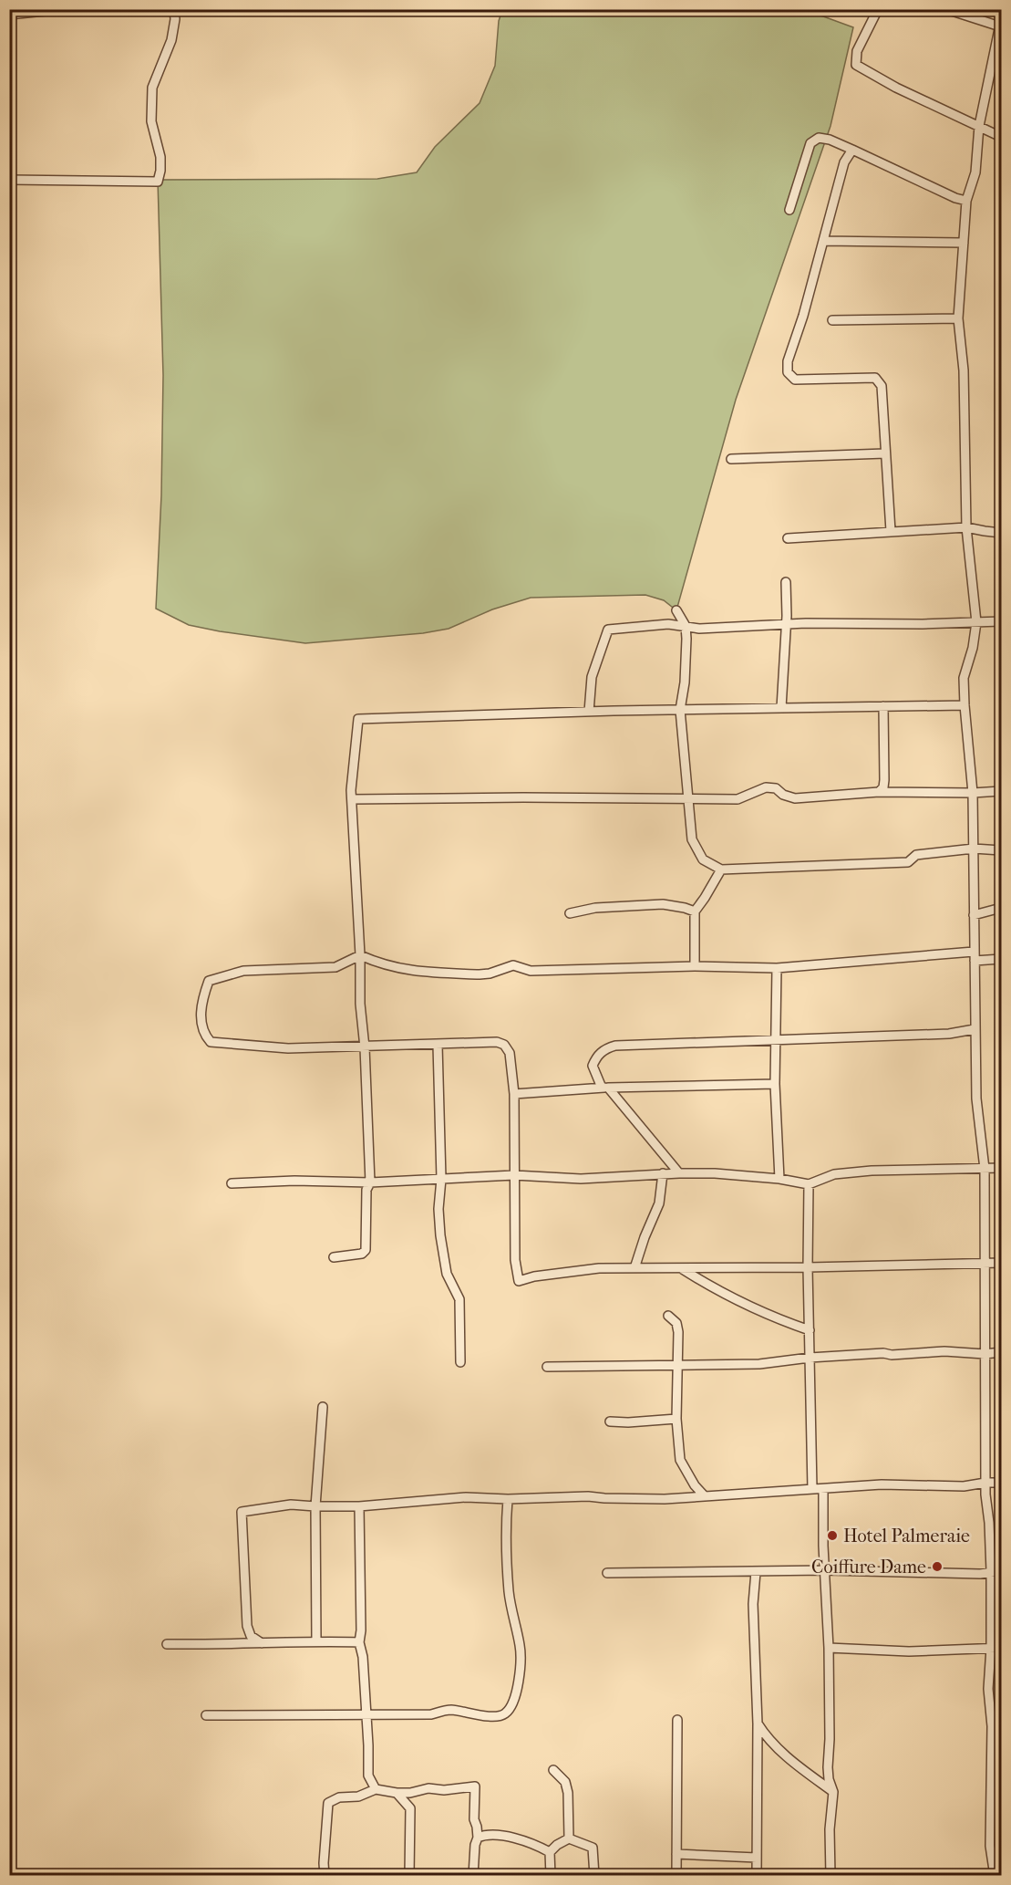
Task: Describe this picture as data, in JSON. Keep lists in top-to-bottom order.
{
  "places": ["Hotel Palmeraie", "Coiffure Dame"]
}
